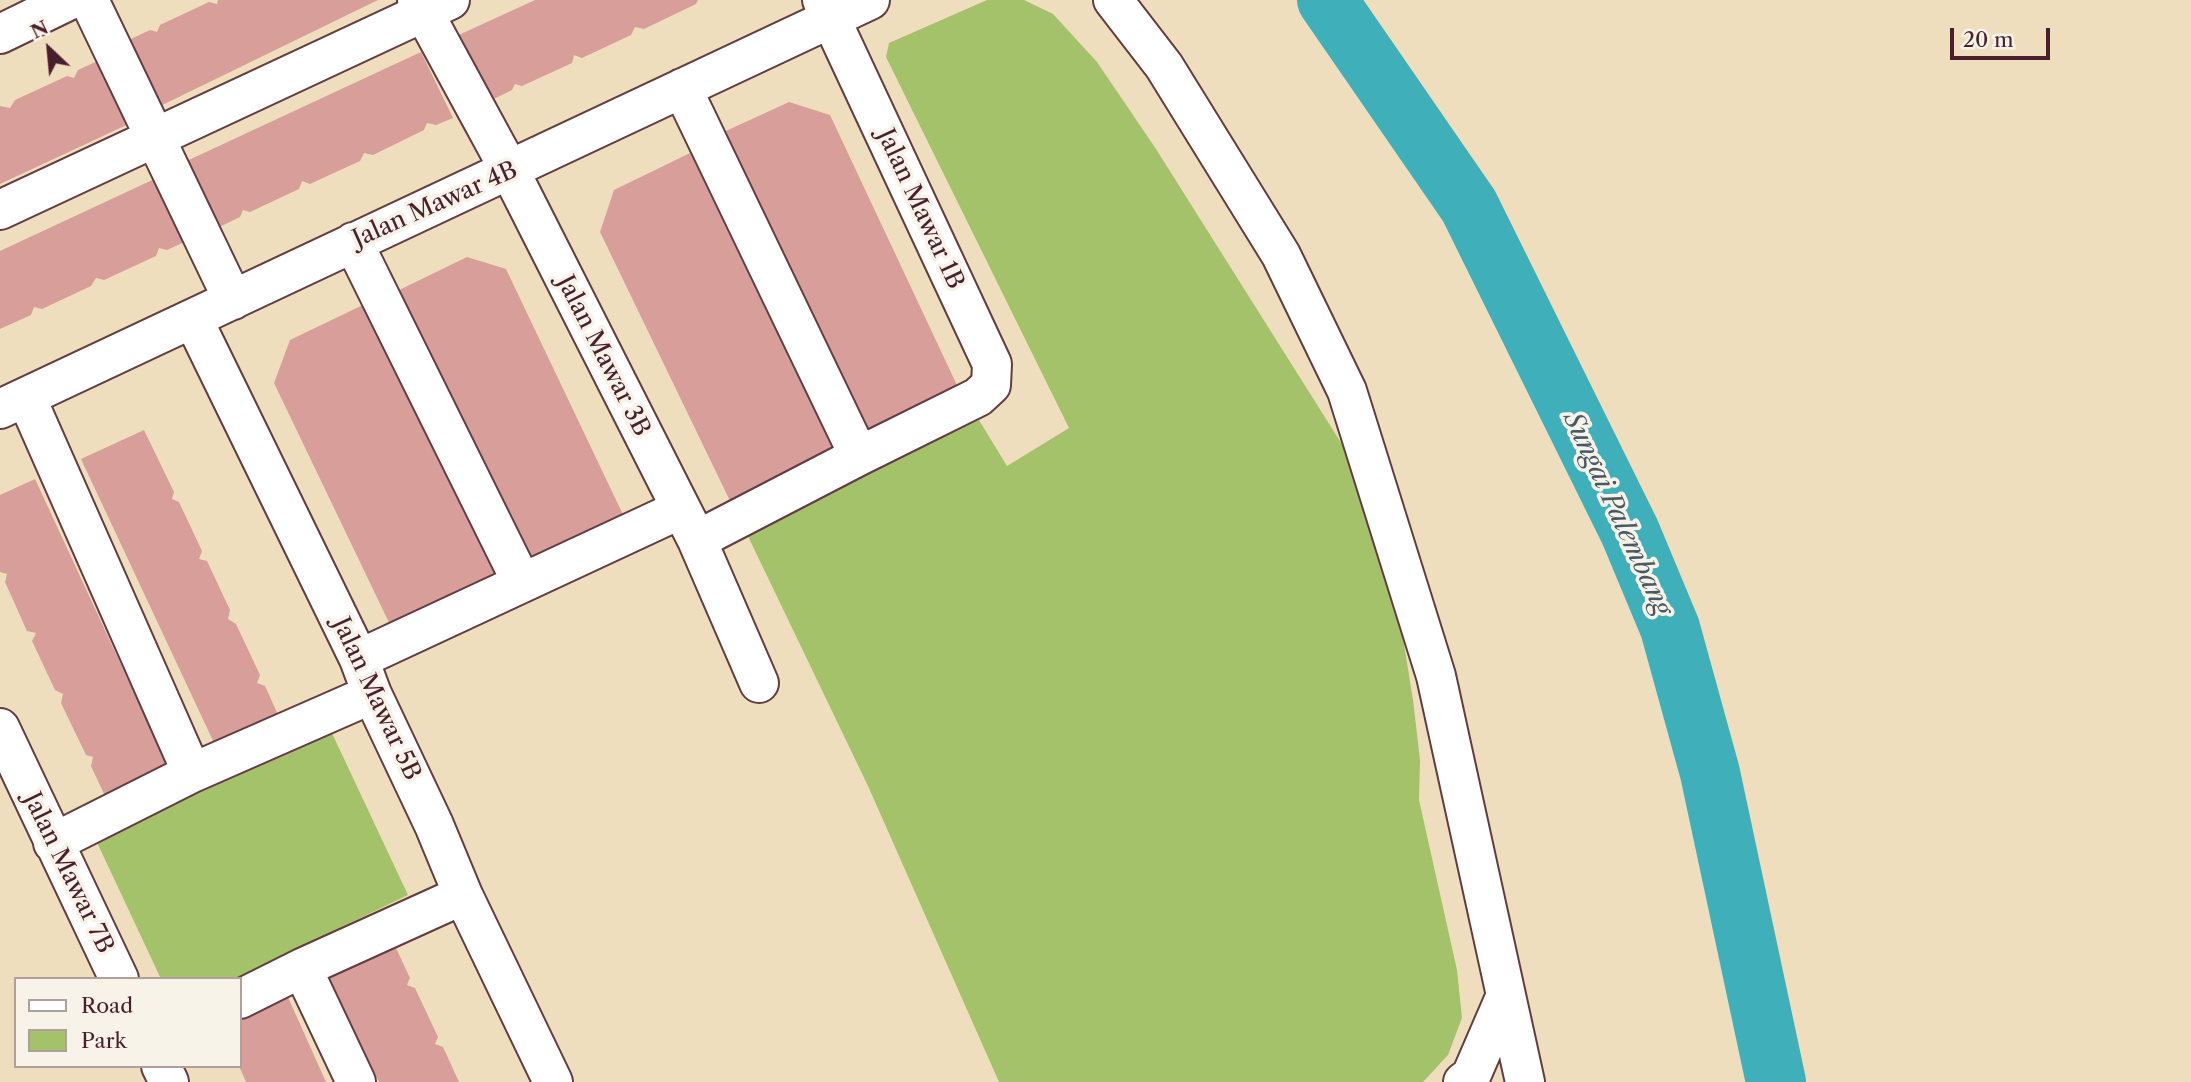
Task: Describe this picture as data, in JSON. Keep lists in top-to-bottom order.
{
  "streets": {
    "street": [
      "Jalan Mawar 4B",
      "Jalan Mawar 1B",
      "Jalan Mawar 3B",
      "Jalan Mawar 5B",
      "Jalan Mawar 7B"
    ]
  },
  "crossings": [
    ["Jalan Mawar 4B", "Jalan Mawar 1B"],
    ["Jalan Mawar 4B", "Jalan Mawar 3B"],
    ["Jalan Mawar 4B", "Jalan Mawar 5B"]
  ],
  "water": ["Sungai Palembang"],
  "legend": ["Road", "Park"],
  "scale_bar": "20 m",
  "north": "top left"
}
